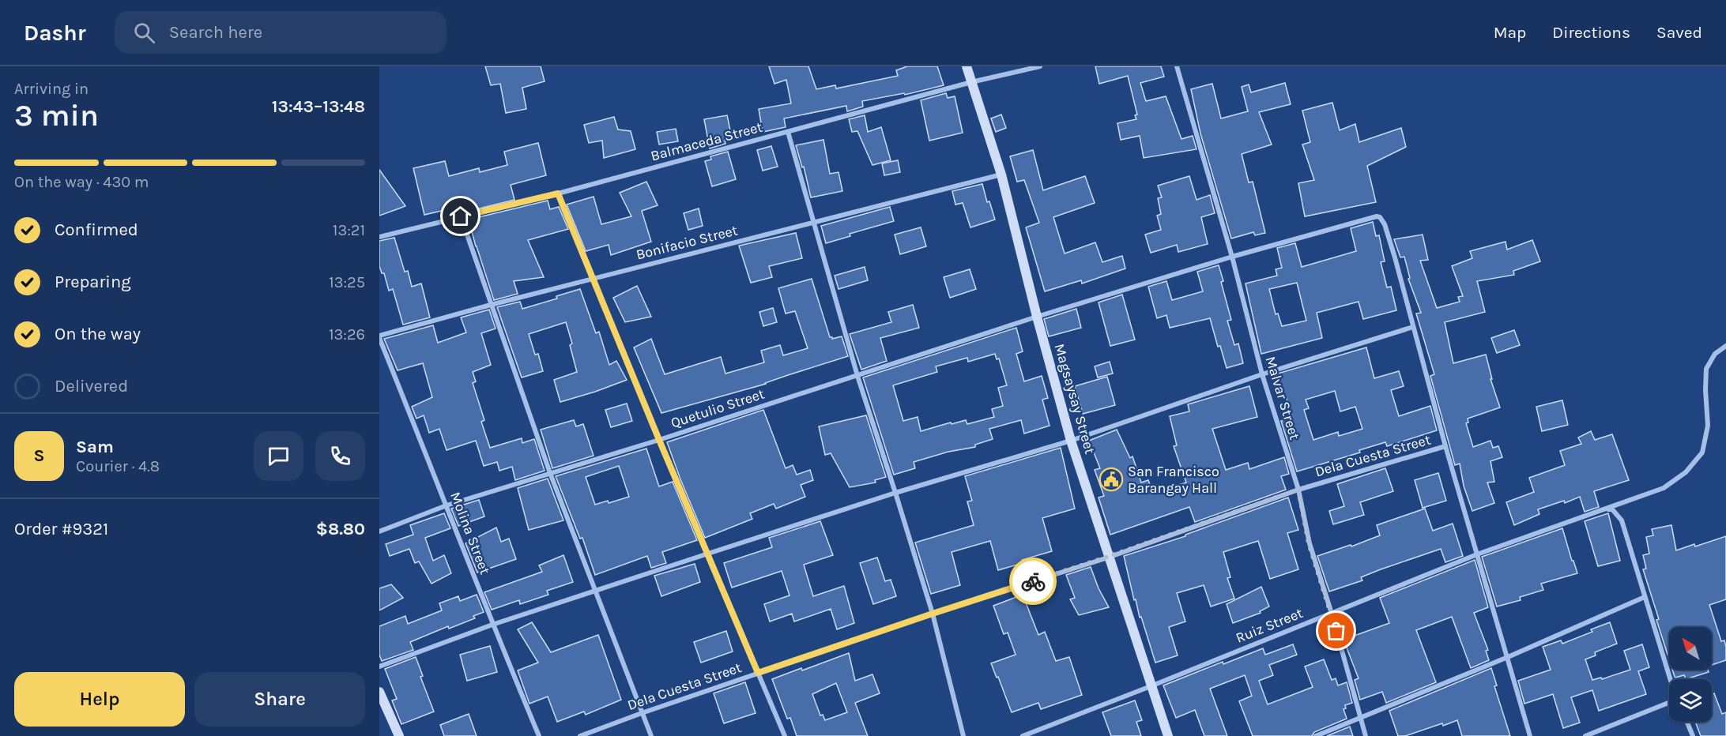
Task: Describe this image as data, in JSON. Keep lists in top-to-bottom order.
{
  "streets": {
    "main road": ["Magsaysay Street"],
    "street": [
      "Balmaceda Street",
      "Bonifacio Street",
      "Malvar Street",
      "Quetulio Street",
      "Dela Cuesta Street",
      "Molina Street",
      "Ruiz Street"
    ]
  },
  "crossings": [
    ["Balmaceda Street", "Magsaysay Street"],
    ["Bonifacio Street", "Magsaysay Street"],
    ["Bonifacio Street", "Molina Street"],
    ["Malvar Street", "Quetulio Street"],
    ["Malvar Street", "Dela Cuesta Street"],
    ["Malvar Street", "Ruiz Street"],
    ["Magsaysay Street", "Quetulio Street"],
    ["Magsaysay Street", "Dela Cuesta Street"],
    ["Magsaysay Street", "Ruiz Street"],
    ["Quetulio Street", "Molina Street"]
  ],
  "places": {
    "public building": ["San Francisco Barangay Hall"]
  },
  "north": "top left",
  "page": {
    "header": "Dashr",
    "search": "Search here",
    "nav": ["Map", "Directions", "Saved"],
    "heading": ["3 min", "Arriving in", "13:43–13:48"],
    "panel": [
      "Sam",
      "Courier · 4.8",
      "Order #9321",
      "$8.80"
    ],
    "bar": "On the way · 430 m",
    "list": [
      ["Confirmed", "13:21"],
      ["Preparing", "13:25"],
      ["On the way", "13:26"],
      "Delivered"
    ],
    "round": "S",
    "buttons": ["Help", "Share"]
  }
}
